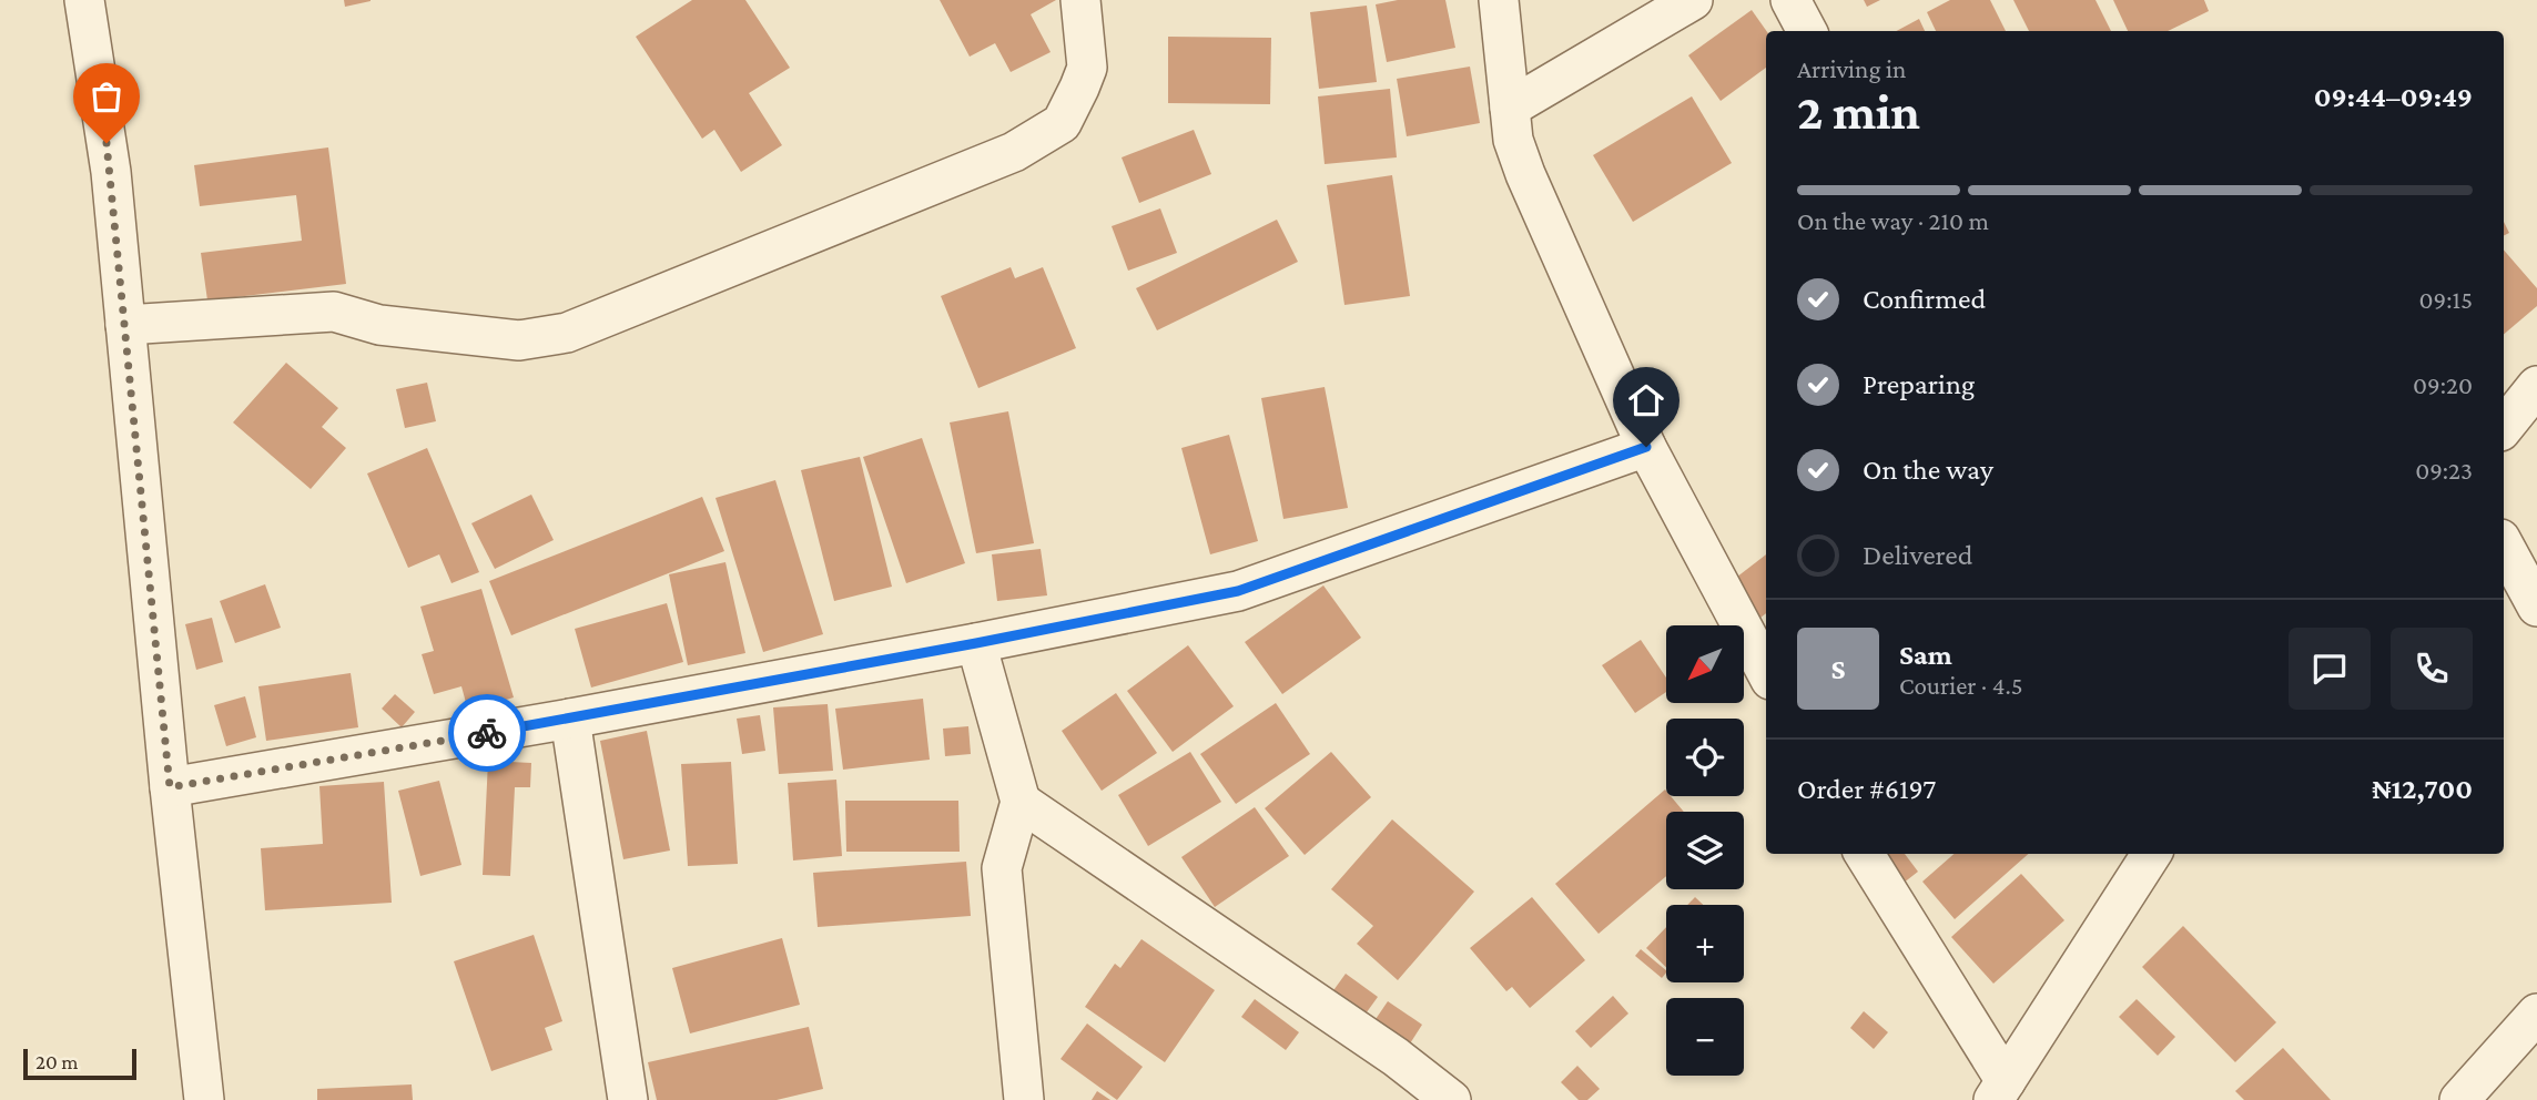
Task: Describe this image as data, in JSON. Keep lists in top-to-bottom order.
{
  "scale_bar": "20 m",
  "north": "bottom left",
  "page": {
    "heading": ["2 min", "Arriving in", "09:44–09:49"],
    "panel": [
      "Sam",
      "Courier · 4.5",
      "Order #6197",
      "₦12,700"
    ],
    "bar": "On the way · 210 m",
    "list": [
      ["Confirmed", "09:15"],
      ["Preparing", "09:20"],
      ["On the way", "09:23"],
      "Delivered"
    ],
    "map_buttons": ["+", "−"],
    "round": "S",
    "scale": "20 m"
  }
}
